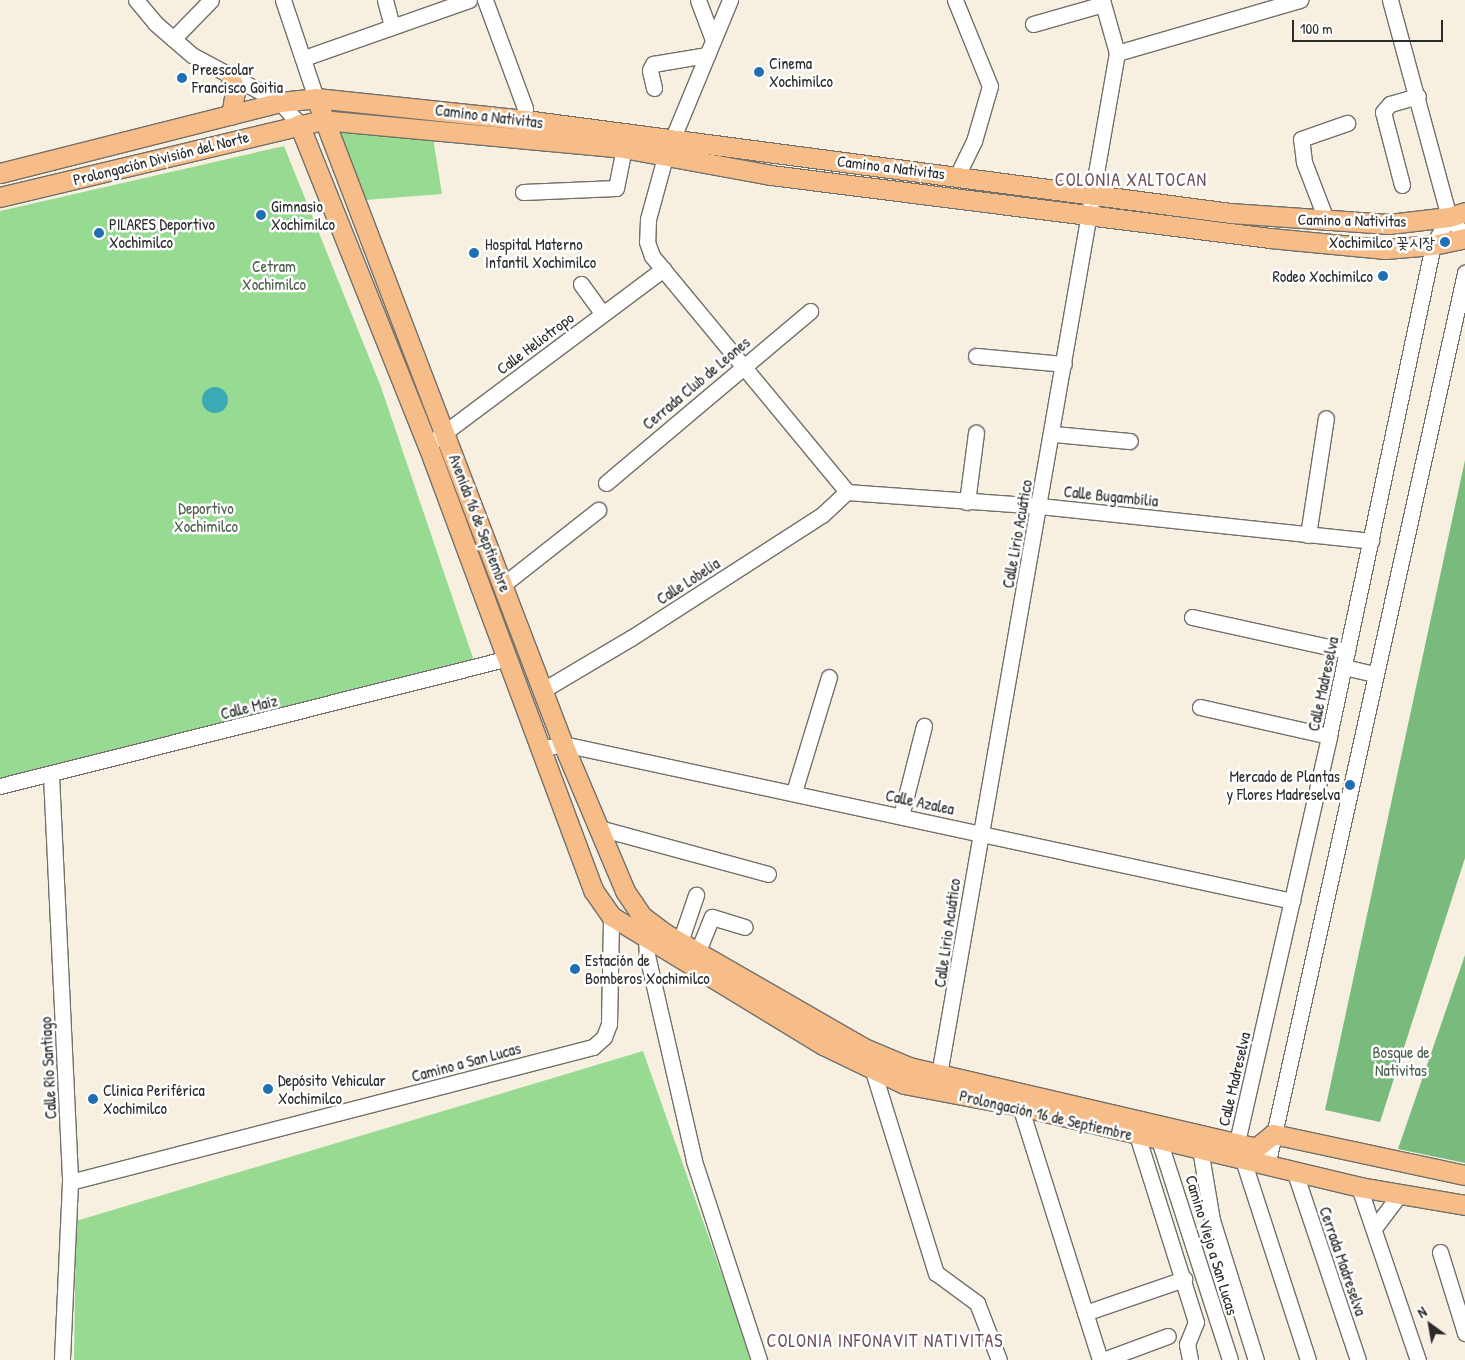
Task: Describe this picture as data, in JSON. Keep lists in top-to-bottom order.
{
  "streets": {
    "main road": [
      "Camino a Nativitas",
      "Prolongación División del Norte",
      "Avenida 16 de Septiembre",
      "Prolongación 16 de Septiembre"
    ],
    "street": [
      "Calle Heliotropo",
      "Cerrada Club de Leones",
      "Calle Bugambilia",
      "Calle Lirio Acuático",
      "Calle Lobelia",
      "Calle Madreselva",
      "Calle Maíz",
      "Calle Azalea",
      "Camino a San Lucas",
      "Calle Río Santiago",
      "Camino Viejo a San Lucas",
      "Cerrada Madreselva"
    ]
  },
  "crossings": [
    ["Camino a Nativitas", "Prolongación División del Norte"],
    ["Camino a Nativitas", "Avenida 16 de Septiembre"],
    ["Camino a Nativitas", "Calle Lirio Acuático"],
    ["Camino a Nativitas", "Calle Madreselva"],
    ["Prolongación División del Norte", "Avenida 16 de Septiembre"],
    ["Calle Heliotropo", "Avenida 16 de Septiembre"],
    ["Calle Bugambilia", "Calle Lirio Acuático"],
    ["Calle Bugambilia", "Calle Lobelia"],
    ["Calle Bugambilia", "Calle Madreselva"],
    ["Avenida 16 de Septiembre", "Calle Lobelia"],
    ["Avenida 16 de Septiembre", "Calle Maíz"],
    ["Avenida 16 de Septiembre", "Calle Azalea"],
    ["Avenida 16 de Septiembre", "Camino a San Lucas"],
    ["Avenida 16 de Septiembre", "Prolongación 16 de Septiembre"],
    ["Calle Lirio Acuático", "Calle Azalea"],
    ["Calle Lirio Acuático", "Prolongación 16 de Septiembre"],
    ["Calle Madreselva", "Calle Azalea"],
    ["Calle Madreselva", "Prolongación 16 de Septiembre"],
    ["Calle Maíz", "Calle Río Santiago"],
    ["Camino a San Lucas", "Calle Río Santiago"],
    ["Prolongación 16 de Septiembre", "Camino Viejo a San Lucas"],
    ["Prolongación 16 de Septiembre", "Cerrada Madreselva"]
  ],
  "districts": ["COLONIA XALTOCAN", "COLONIA INFONAVIT NATIVITAS"],
  "parks": ["Cetram Xochimilco", "Deportivo Xochimilco", "Bosque de Nativitas"],
  "places": [
    "Cinema Xochimilco",
    "Preescolar Francisco Goitia",
    "Gimnasio Xochimilco",
    "PILARES Deportivo Xochimilco",
    "Xochimilco 꽃시장",
    "Hospital Materno Infantil Xochimilco",
    "Rodeo Xochimilco",
    "Mercado de Plantas y Flores Madreselva",
    "Estación de Bomberos Xochimilco",
    "Depósito Vehicular Xochimilco",
    "Clínica Periférica Xochimilco"
  ],
  "scale_bar": "100 m",
  "north": "top left"
}
